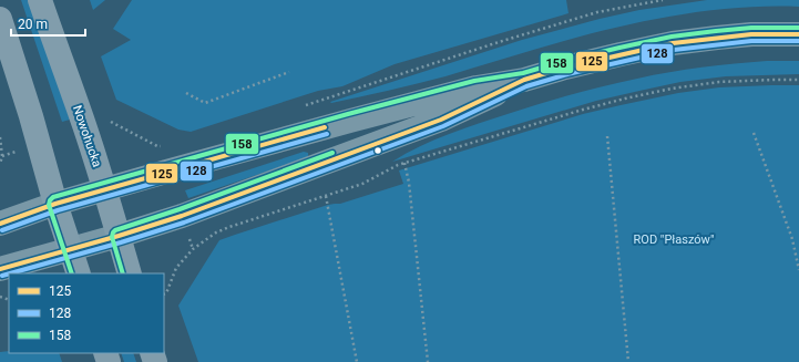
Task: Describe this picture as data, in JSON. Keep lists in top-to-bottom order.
{
  "streets": {
    "main road": ["Nowohucka"]
  },
  "parks": ["ROD \"Płaszów\""],
  "lines": ["transit line 158", "transit line 125", "transit line 128"],
  "legend": ["125", "128", "158"],
  "scale_bar": "20 m"
}
